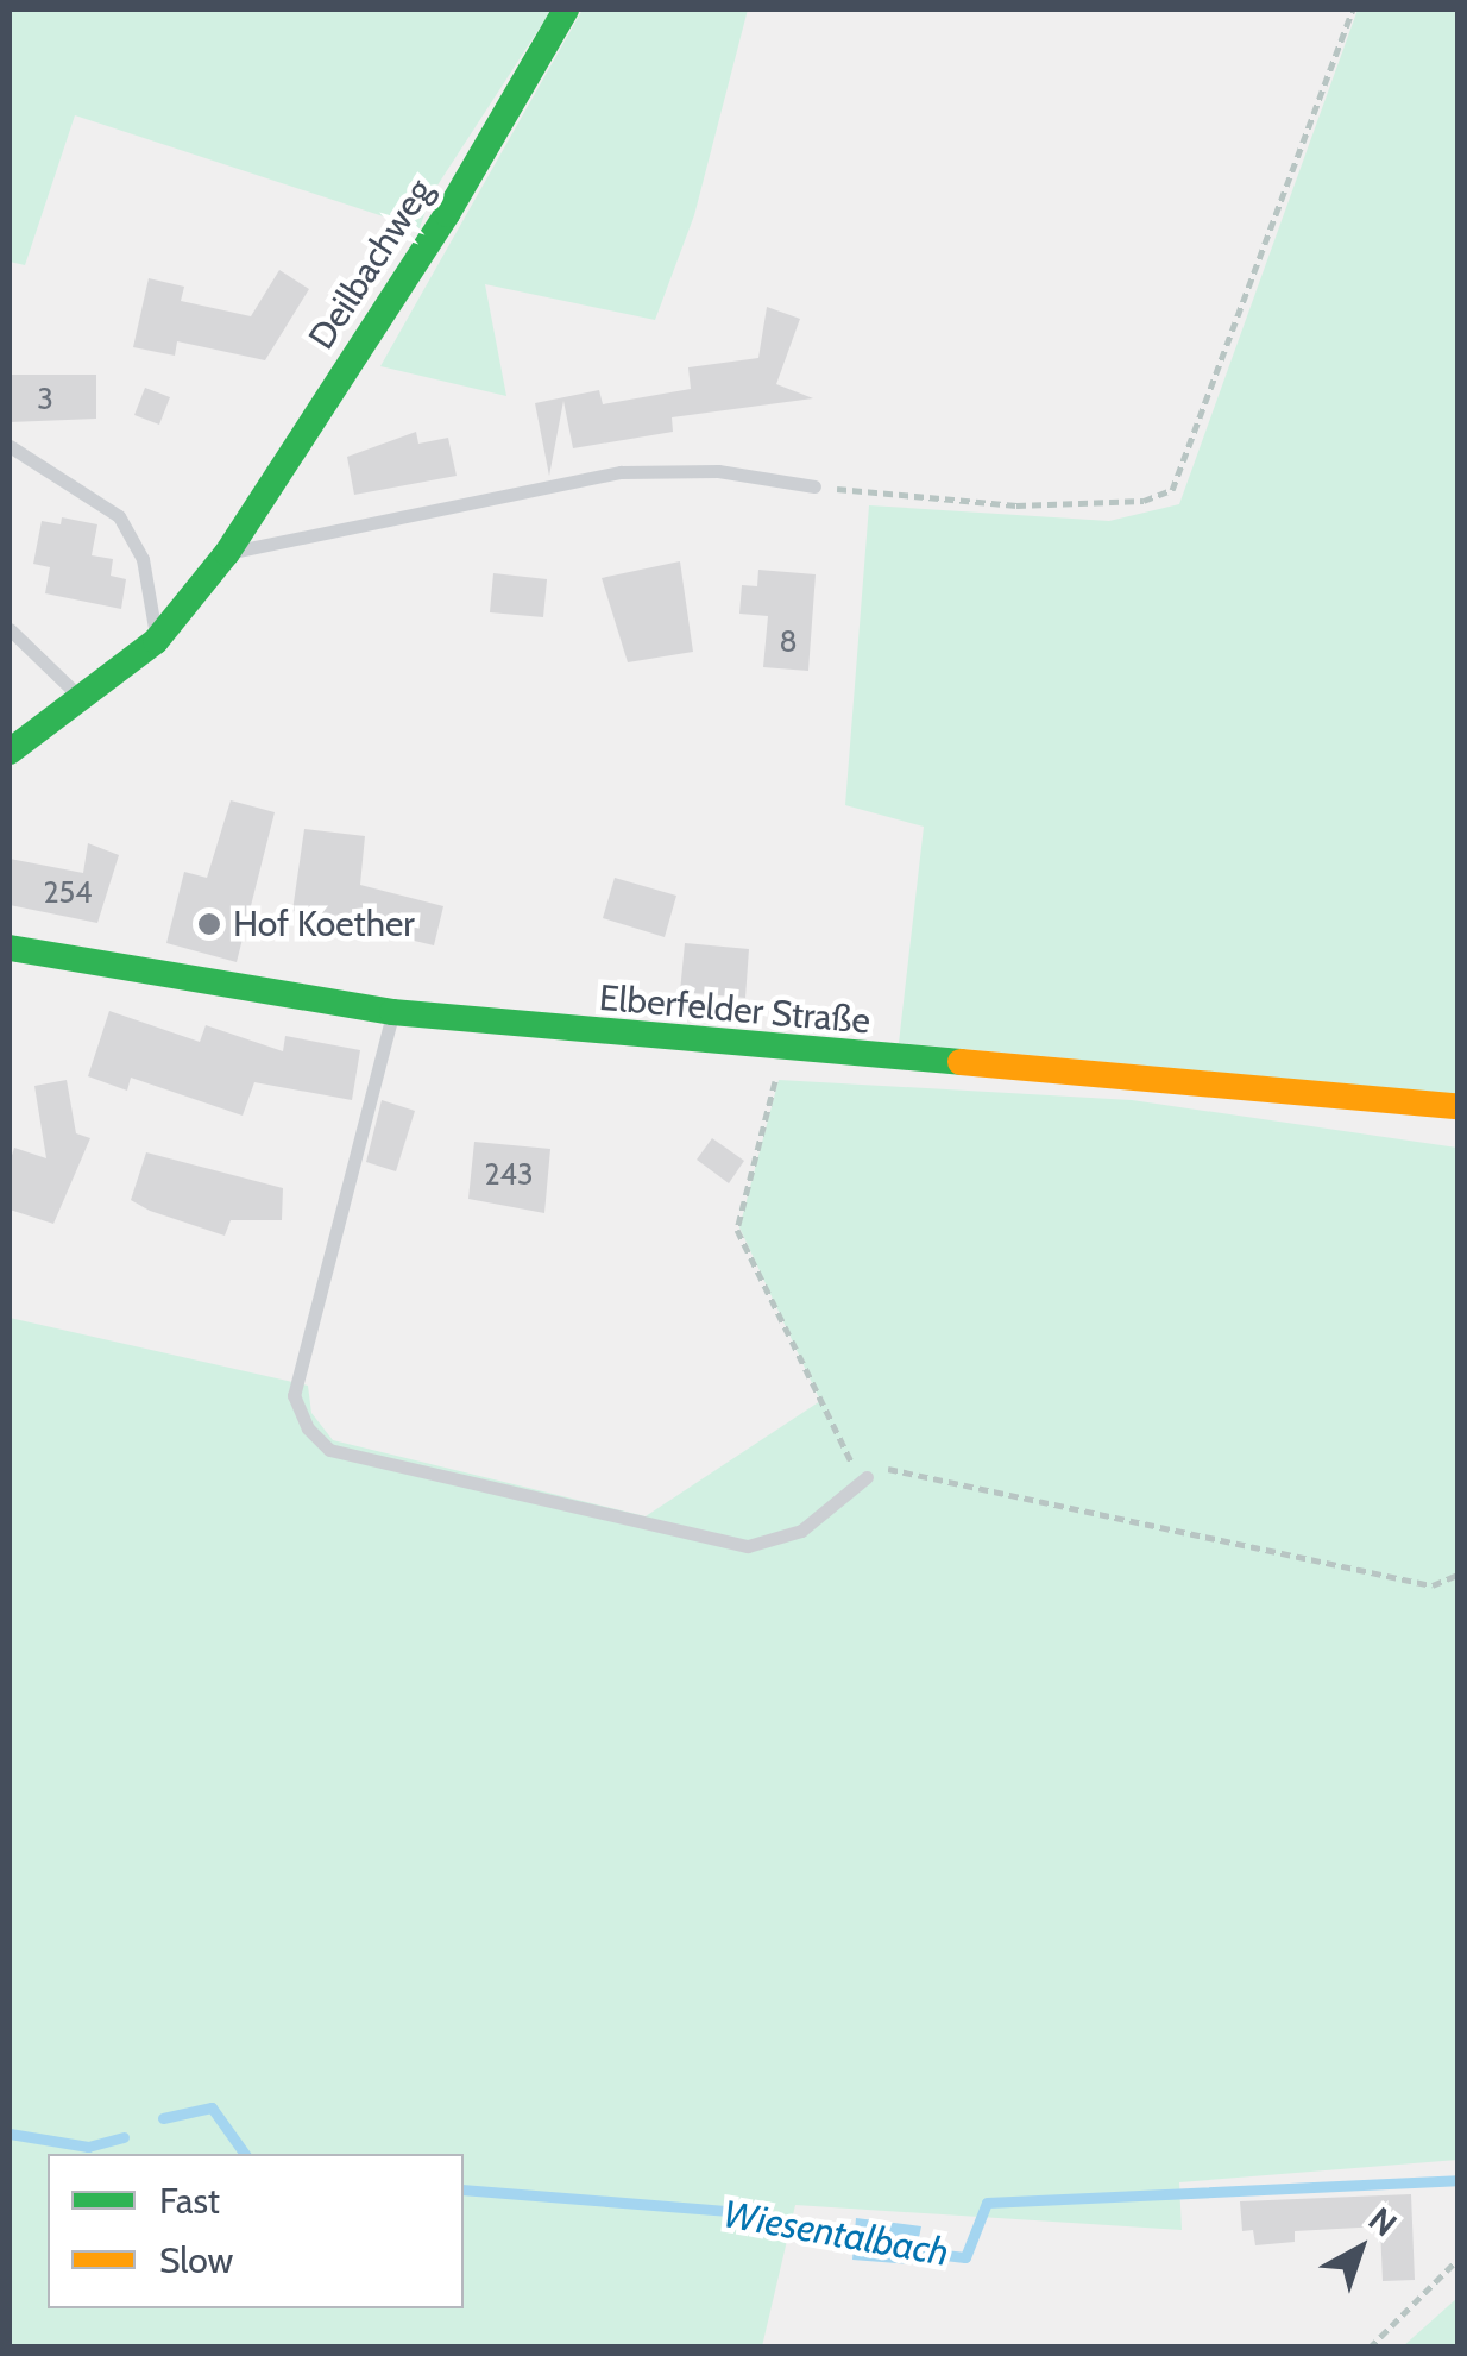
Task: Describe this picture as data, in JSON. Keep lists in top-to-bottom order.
{
  "streets": {
    "main road": ["Deilbachweg", "Elberfelder Straße"]
  },
  "water": ["Wiesentalbach"],
  "places": ["Hof Koether"],
  "house_numbers": [
    "3",
    "8",
    "254",
    "243"
  ],
  "legend": ["Fast", "Slow"],
  "north": "top right"
}
